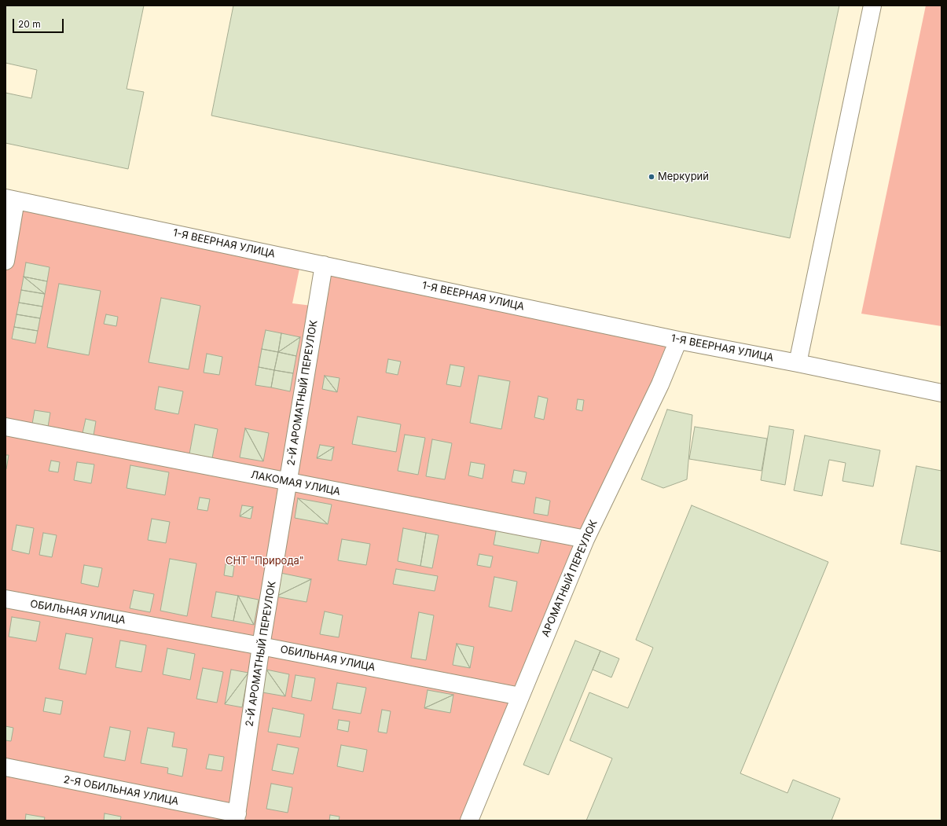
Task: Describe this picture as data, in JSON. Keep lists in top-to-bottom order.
{
  "streets": {
    "street": [
      "1-Я ВЕЕРНАЯ УЛИЦА",
      "2-Й АРОМАТНЫЙ ПЕРЕУЛОК",
      "ЛАКОМАЯ УЛИЦА",
      "АРОМАТНЫЙ ПЕРЕУЛОК",
      "ОБИЛЬНАЯ УЛИЦА",
      "2-Я ОБИЛЬНАЯ УЛИЦА"
    ]
  },
  "crossings": [
    ["1-Я ВЕЕРНАЯ УЛИЦА", "2-Й АРОМАТНЫЙ ПЕРЕУЛОК"],
    ["1-Я ВЕЕРНАЯ УЛИЦА", "АРОМАТНЫЙ ПЕРЕУЛОК"],
    ["2-Й АРОМАТНЫЙ ПЕРЕУЛОК", "ЛАКОМАЯ УЛИЦА"],
    ["2-Й АРОМАТНЫЙ ПЕРЕУЛОК", "ОБИЛЬНАЯ УЛИЦА"],
    ["2-Й АРОМАТНЫЙ ПЕРЕУЛОК", "2-Я ОБИЛЬНАЯ УЛИЦА"],
    ["ЛАКОМАЯ УЛИЦА", "АРОМАТНЫЙ ПЕРЕУЛОК"],
    ["АРОМАТНЫЙ ПЕРЕУЛОК", "ОБИЛЬНАЯ УЛИЦА"]
  ],
  "parks": ["СНТ \"Природа\""],
  "places": ["Меркурий"],
  "scale_bar": "20 m"
}
